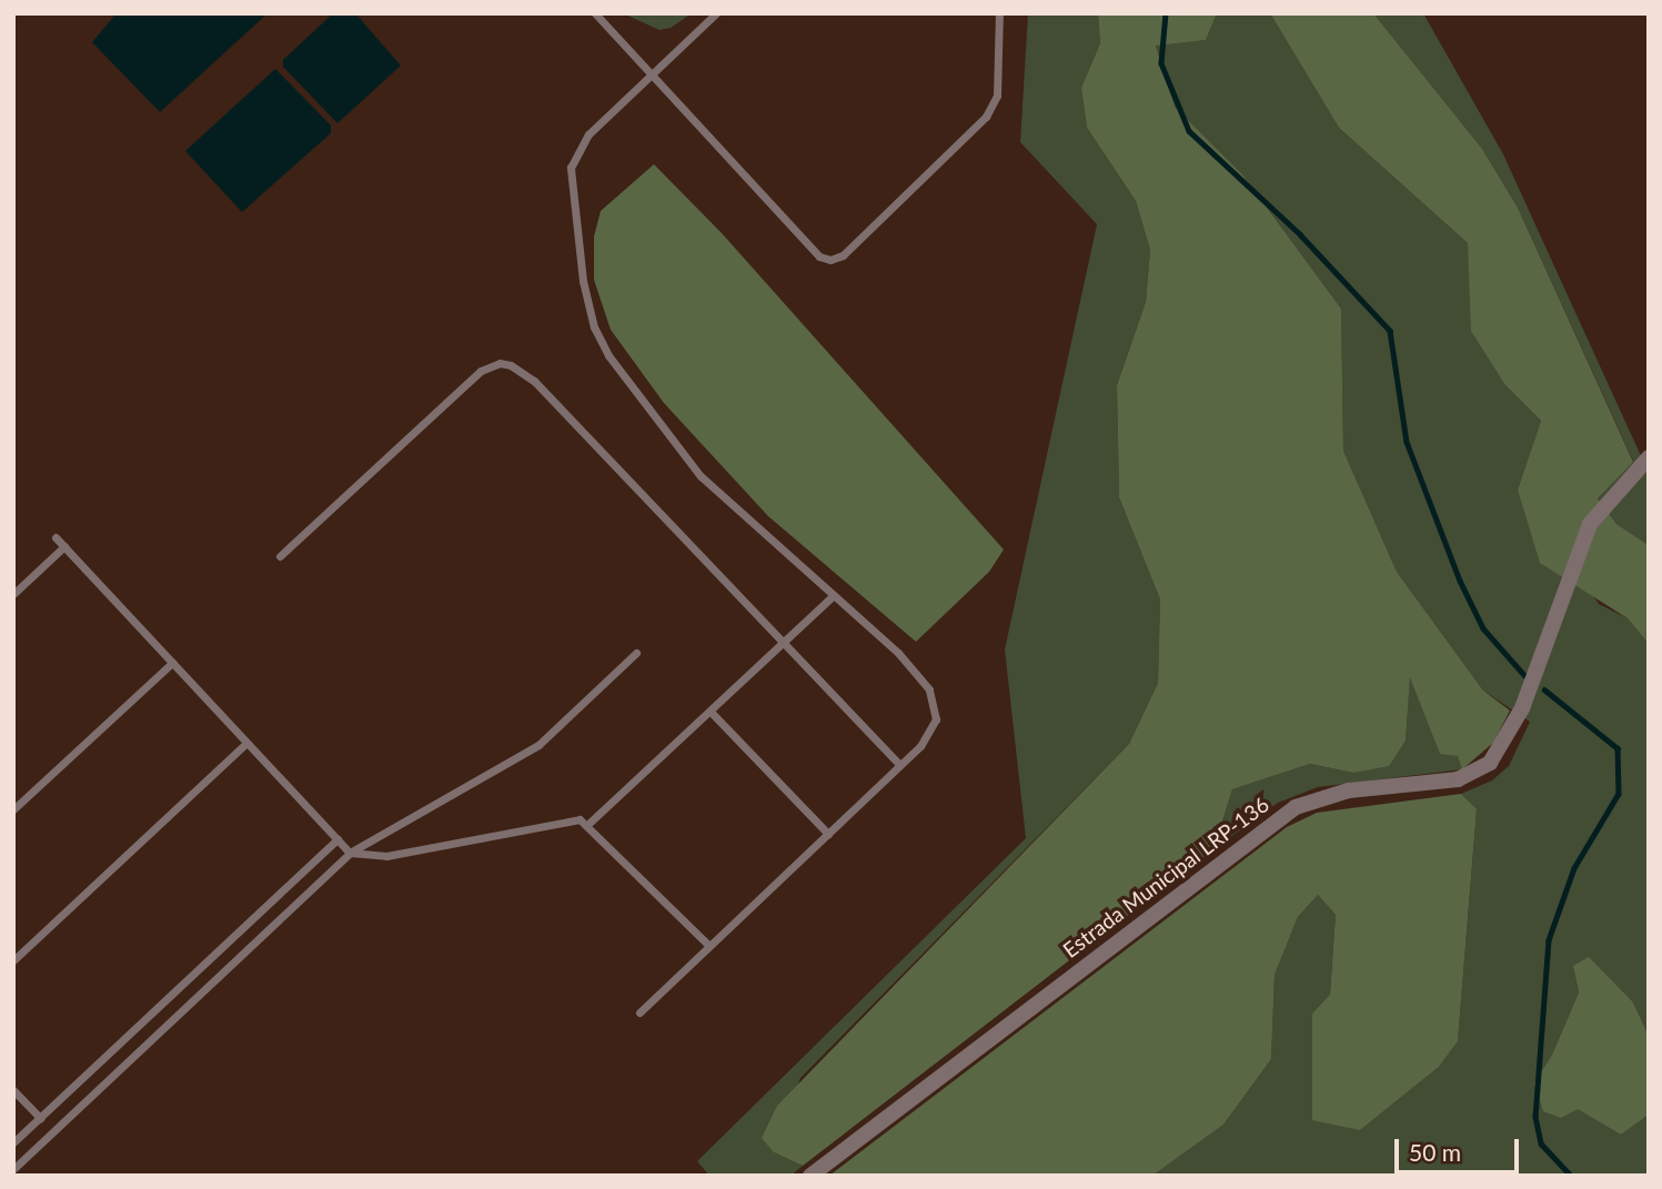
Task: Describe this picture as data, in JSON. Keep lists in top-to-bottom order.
{
  "streets": {
    "street": ["Estrada Municipal LRP-136"]
  },
  "scale_bar": "50 m"
}
